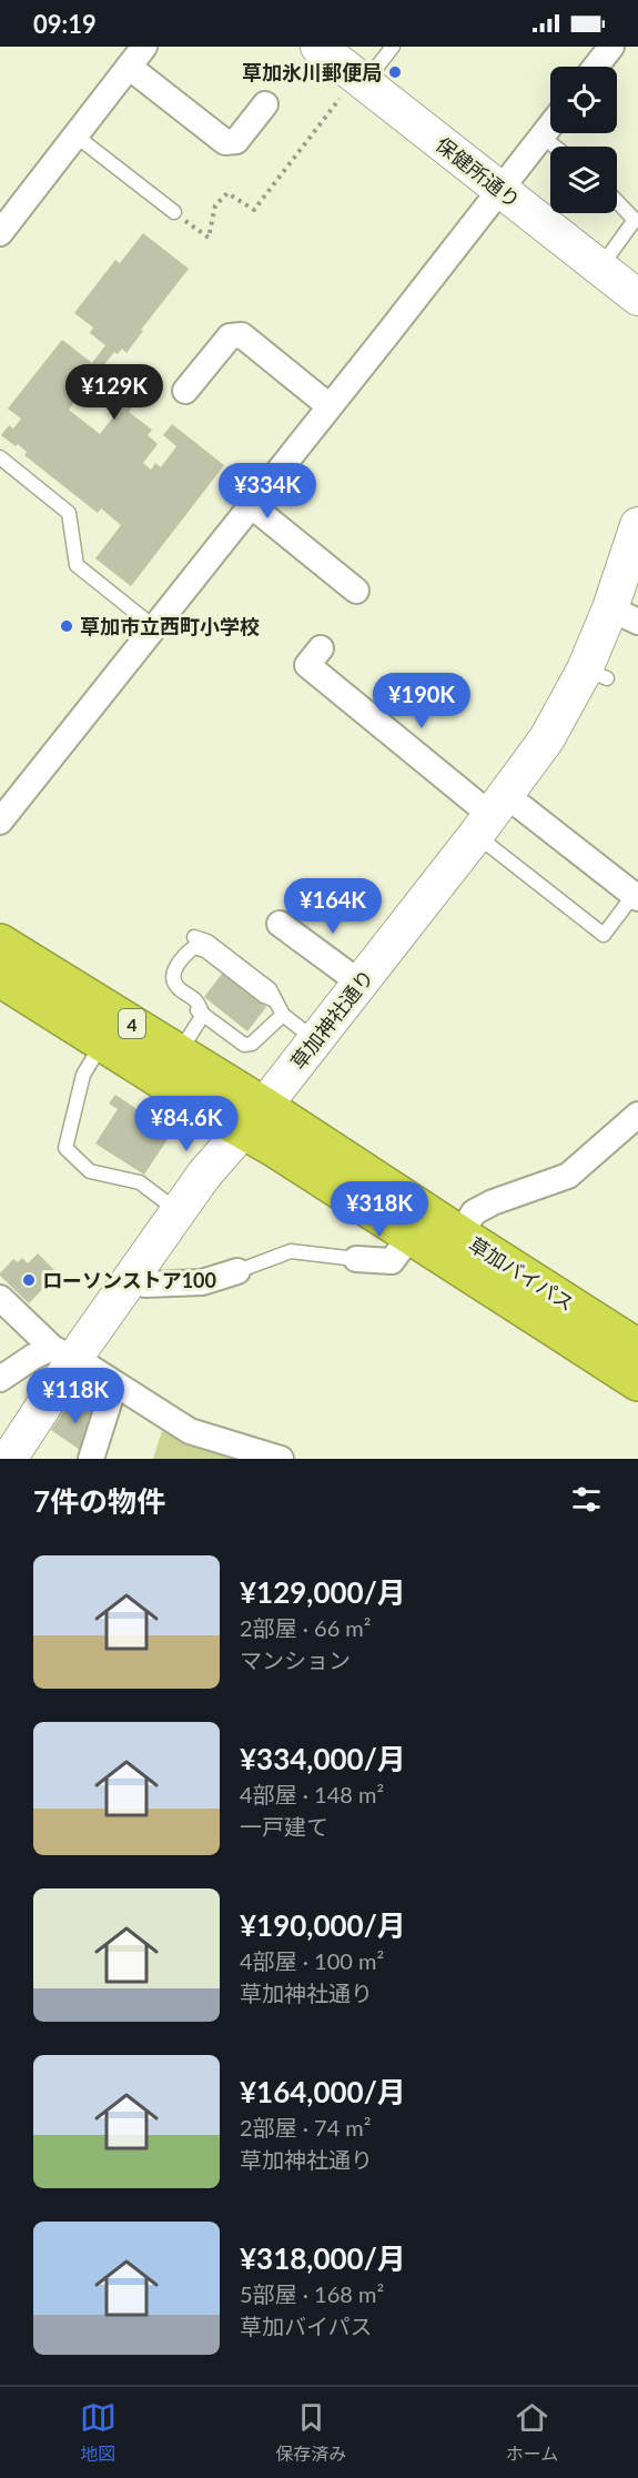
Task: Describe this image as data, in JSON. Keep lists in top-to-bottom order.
{
  "streets": {
    "highway": ["4", "草加バイパス"],
    "street": ["保健所通り", "草加神社通り"]
  },
  "crossings": [
    ["草加神社通り", "草加バイパス"]
  ],
  "places": ["草加氷川郵便局", "草加市立西町小学校", "ローソンストア100"],
  "page": {
    "status": "09:19",
    "price": [
      "¥129K",
      "¥334K",
      "¥190K",
      "¥164K",
      "¥84.6K",
      "¥318K",
      "¥118K"
    ],
    "heading": "7件の物件",
    "list": [
      {
        "name": "¥129,000/月",
        "note": "2部屋 · 66 m² · マンション"
      },
      {
        "name": "¥334,000/月",
        "note": "4部屋 · 148 m² · 一戸建て"
      },
      {
        "name": "¥190,000/月",
        "note": "4部屋 · 100 m² · 草加神社通り"
      },
      {
        "name": "¥164,000/月",
        "note": "2部屋 · 74 m² · 草加神社通り"
      },
      {
        "name": "¥318,000/月",
        "note": "5部屋 · 168 m² · 草加バイパス"
      }
    ],
    "tabs": ["地図", "保存済み", "ホーム"]
  }
}
